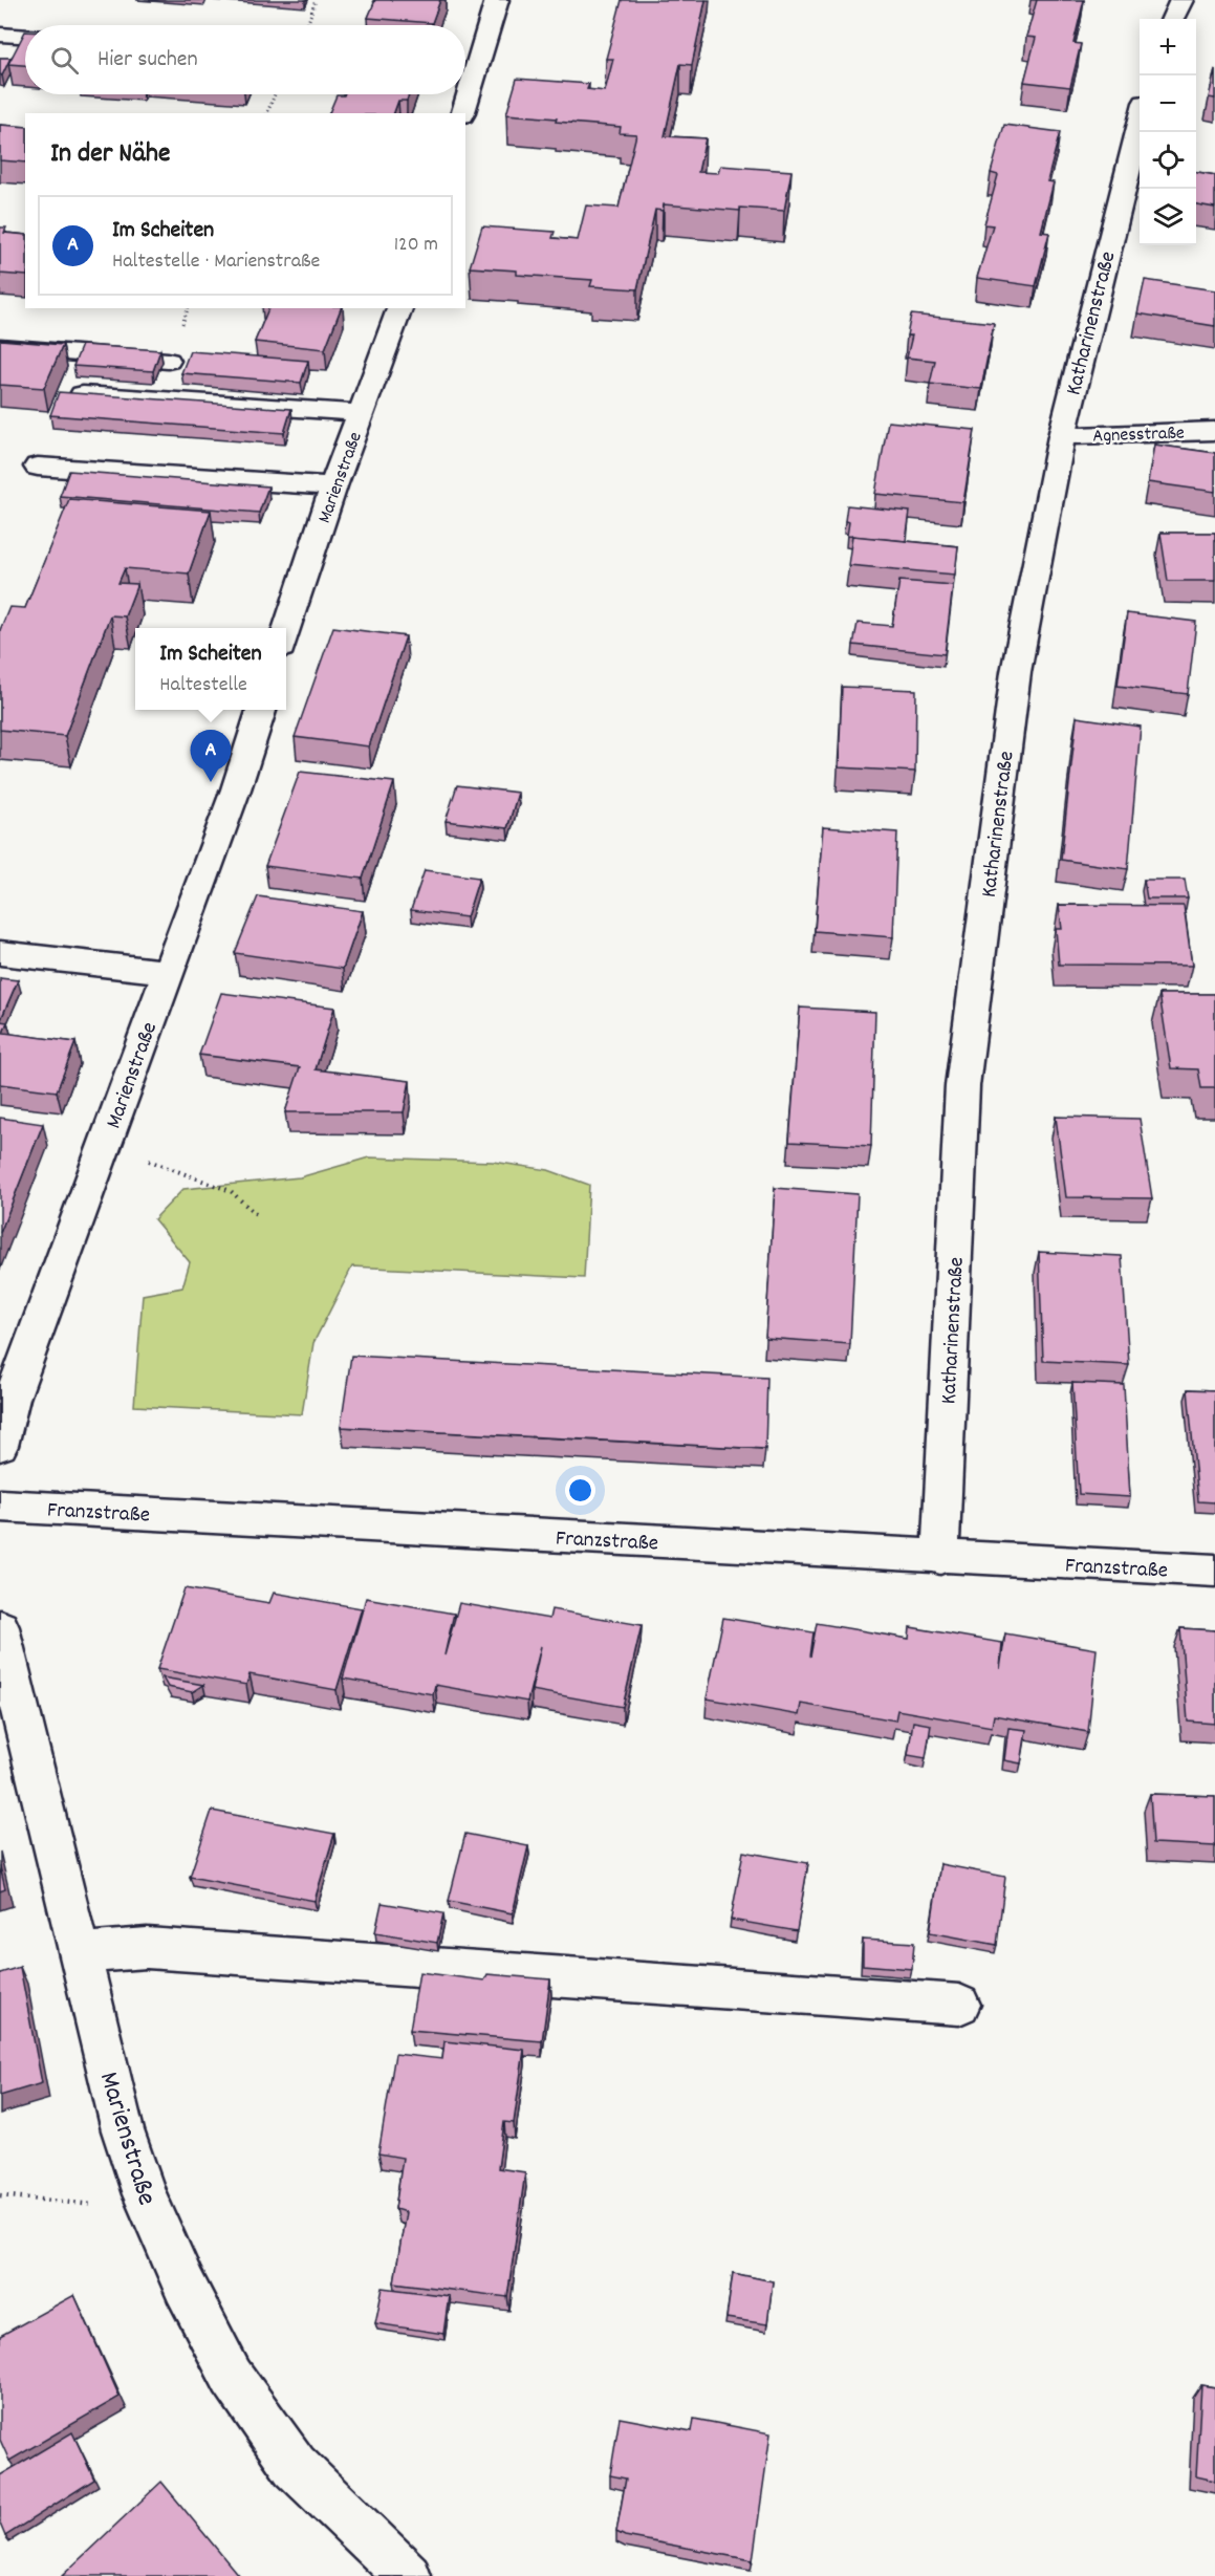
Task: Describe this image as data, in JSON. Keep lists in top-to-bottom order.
{
  "streets": {
    "street": [
      "Katharinenstraße",
      "Agnesstraße",
      "Marienstraße",
      "Franzstraße"
    ]
  },
  "crossings": [
    ["Katharinenstraße", "Agnesstraße"],
    ["Katharinenstraße", "Franzstraße"]
  ],
  "page": {
    "map_buttons": ["+", "−"],
    "search": "Hier suchen",
    "heading": "In der Nähe",
    "list": [
      {
        "mark": "A",
        "name": "Im Scheiten",
        "note": "Haltestelle · Marienstraße",
        "value": "120 m"
      }
    ],
    "popup": ["Im Scheiten", "Haltestelle"],
    "pins": "A"
  }
}
